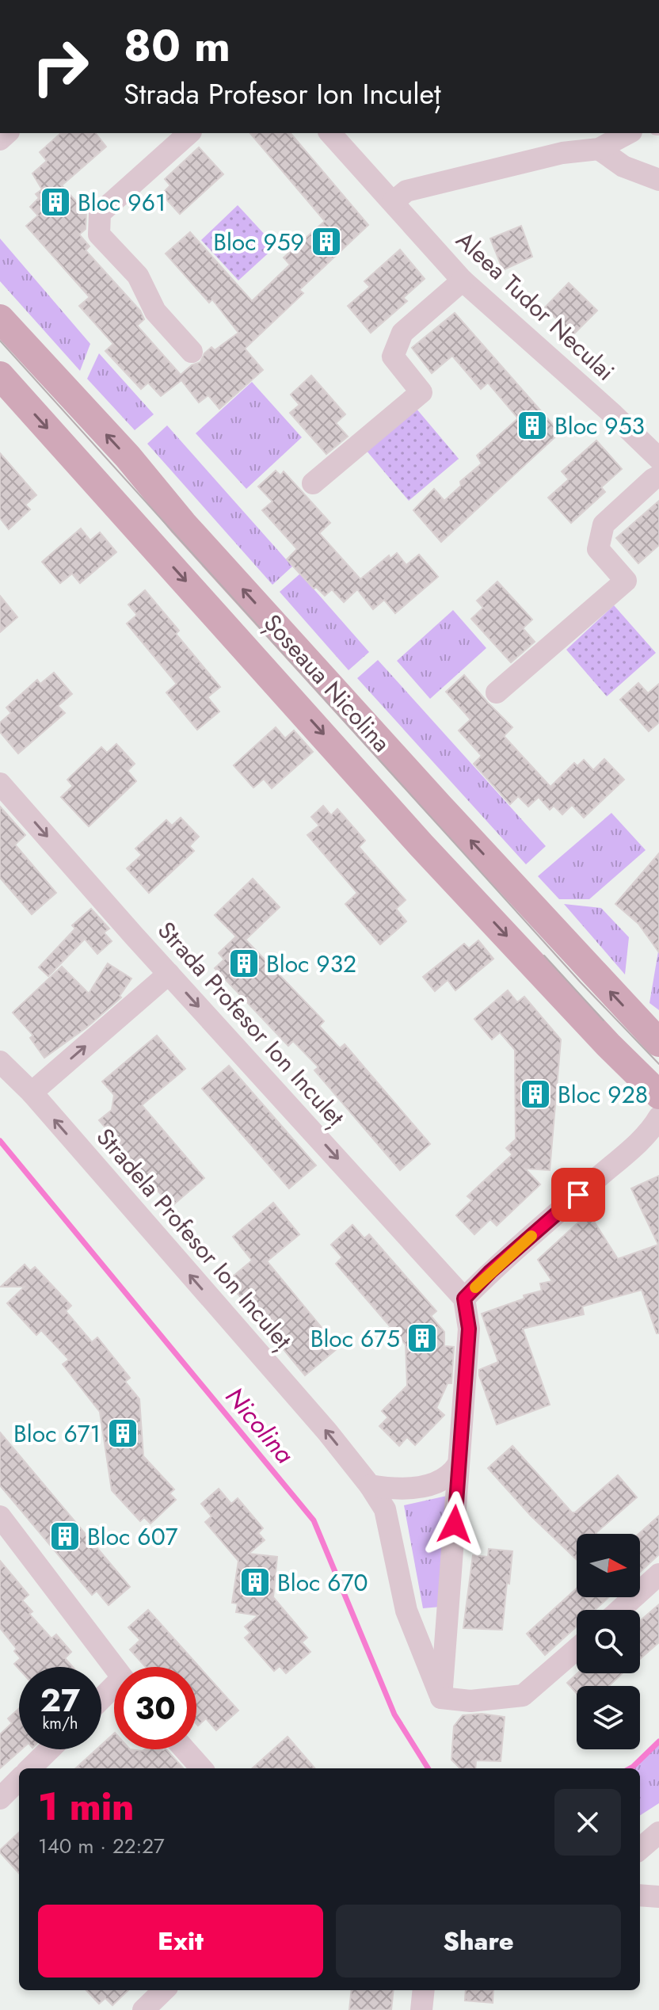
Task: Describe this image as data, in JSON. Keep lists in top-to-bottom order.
{
  "streets": {
    "main road": ["Șoseaua Nicolina"],
    "street": ["Aleea Tudor Neculai", "Strada Profesor Ion Inculeț", "Stradela Profesor Ion Inculeț"]
  },
  "one_way": ["Strada Profesor Ion Inculeț", "Stradela Profesor Ion Inculeț"],
  "water": ["Nicolina"],
  "places": {
    "building": [
      "Bloc 961",
      "Bloc 959",
      "Bloc 953",
      "Bloc 932",
      "Bloc 928",
      "Bloc 675",
      "Bloc 671",
      "Bloc 607",
      "Bloc 670"
    ]
  },
  "north": "right",
  "page": {
    "turn": ["80 m", "Strada Profesor Ion Inculeț"],
    "speed": "27 km/h",
    "limit": "30",
    "heading": ["1 min", "140 m · 22:27"],
    "buttons": ["Exit", "Share"]
  }
}
